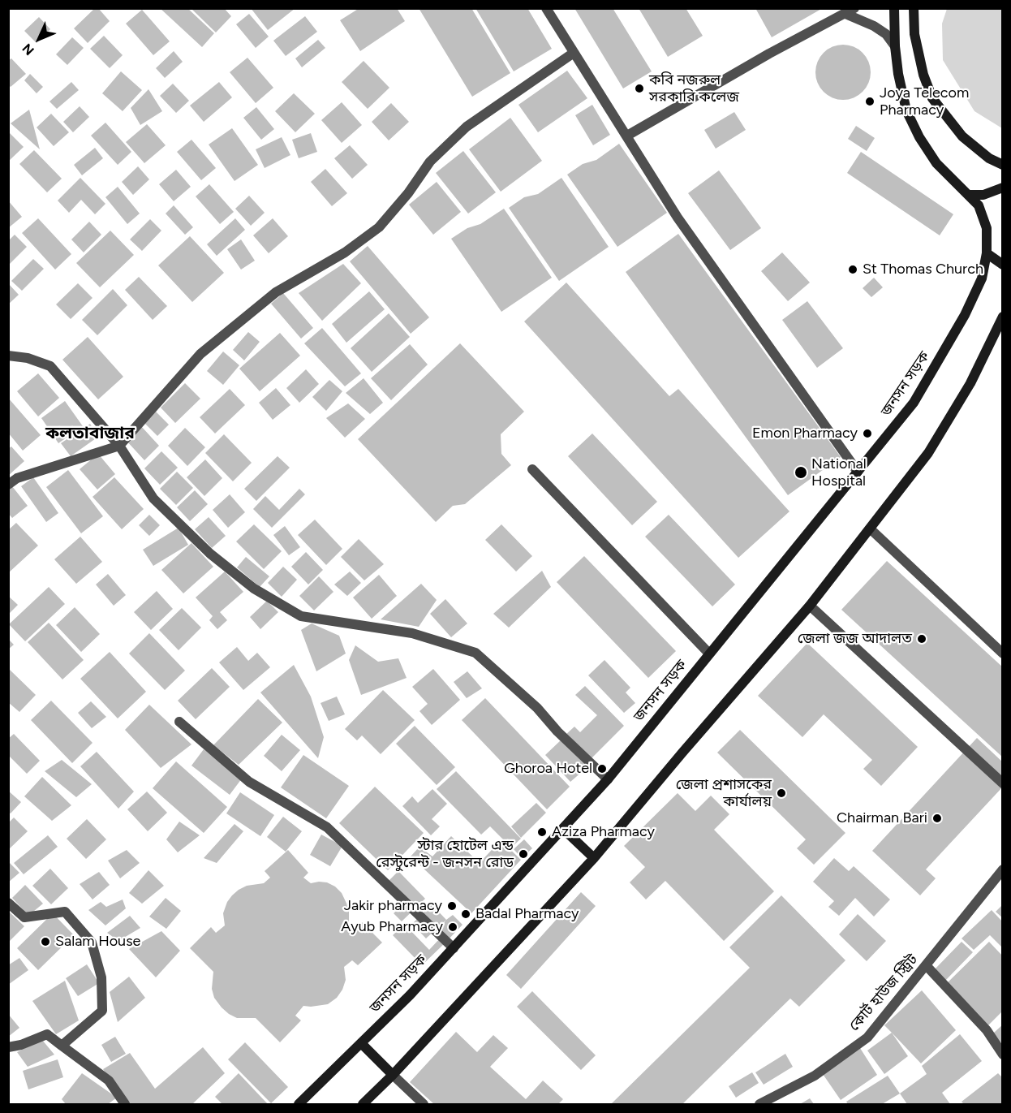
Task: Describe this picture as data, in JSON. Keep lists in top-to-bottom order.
{
  "streets": {
    "main road": ["জনসন সড়ক"],
    "street": ["কোর্ট হাউজ স্ট্রিট"]
  },
  "districts": ["কলতাবাজার"],
  "places": [
    "কবি নজরুল সরকারি কলেজ",
    "Joya Telecom Pharmacy",
    "St Thomas Church",
    "Emon Pharmacy",
    "National Hospital",
    "জেলা জজ আদালত",
    "Ghoroa Hotel",
    "জেলা প্রশাসকের কার্যালয়",
    "Chairman Bari",
    "Aziza Pharmacy",
    "স্টার হোটেল এন্ড রেস্টুরেন্ট - জনসন রোড",
    "Jakir pharmacy",
    "Badal Pharmacy",
    "Ayub Pharmacy",
    "Salam House"
  ],
  "north": "bottom left"
}
